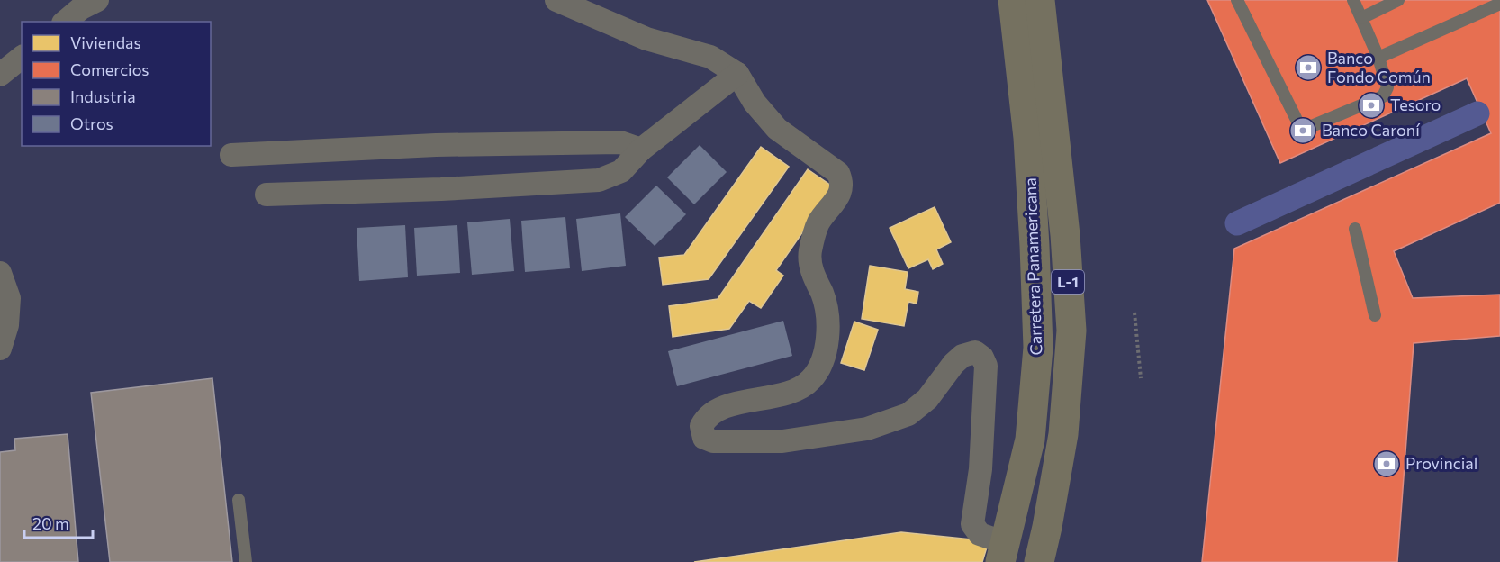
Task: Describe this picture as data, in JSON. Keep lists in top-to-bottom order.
{
  "streets": {
    "main road": ["Carretera Panamericana", "L-1"]
  },
  "places": {
    "bank": [
      "Banco Fondo Común",
      "Tesoro",
      "Banco Caroní",
      "Provincial"
    ]
  },
  "legend": [
    "Viviendas",
    "Comercios",
    "Industria",
    "Otros"
  ],
  "scale_bar": "20 m"
}
